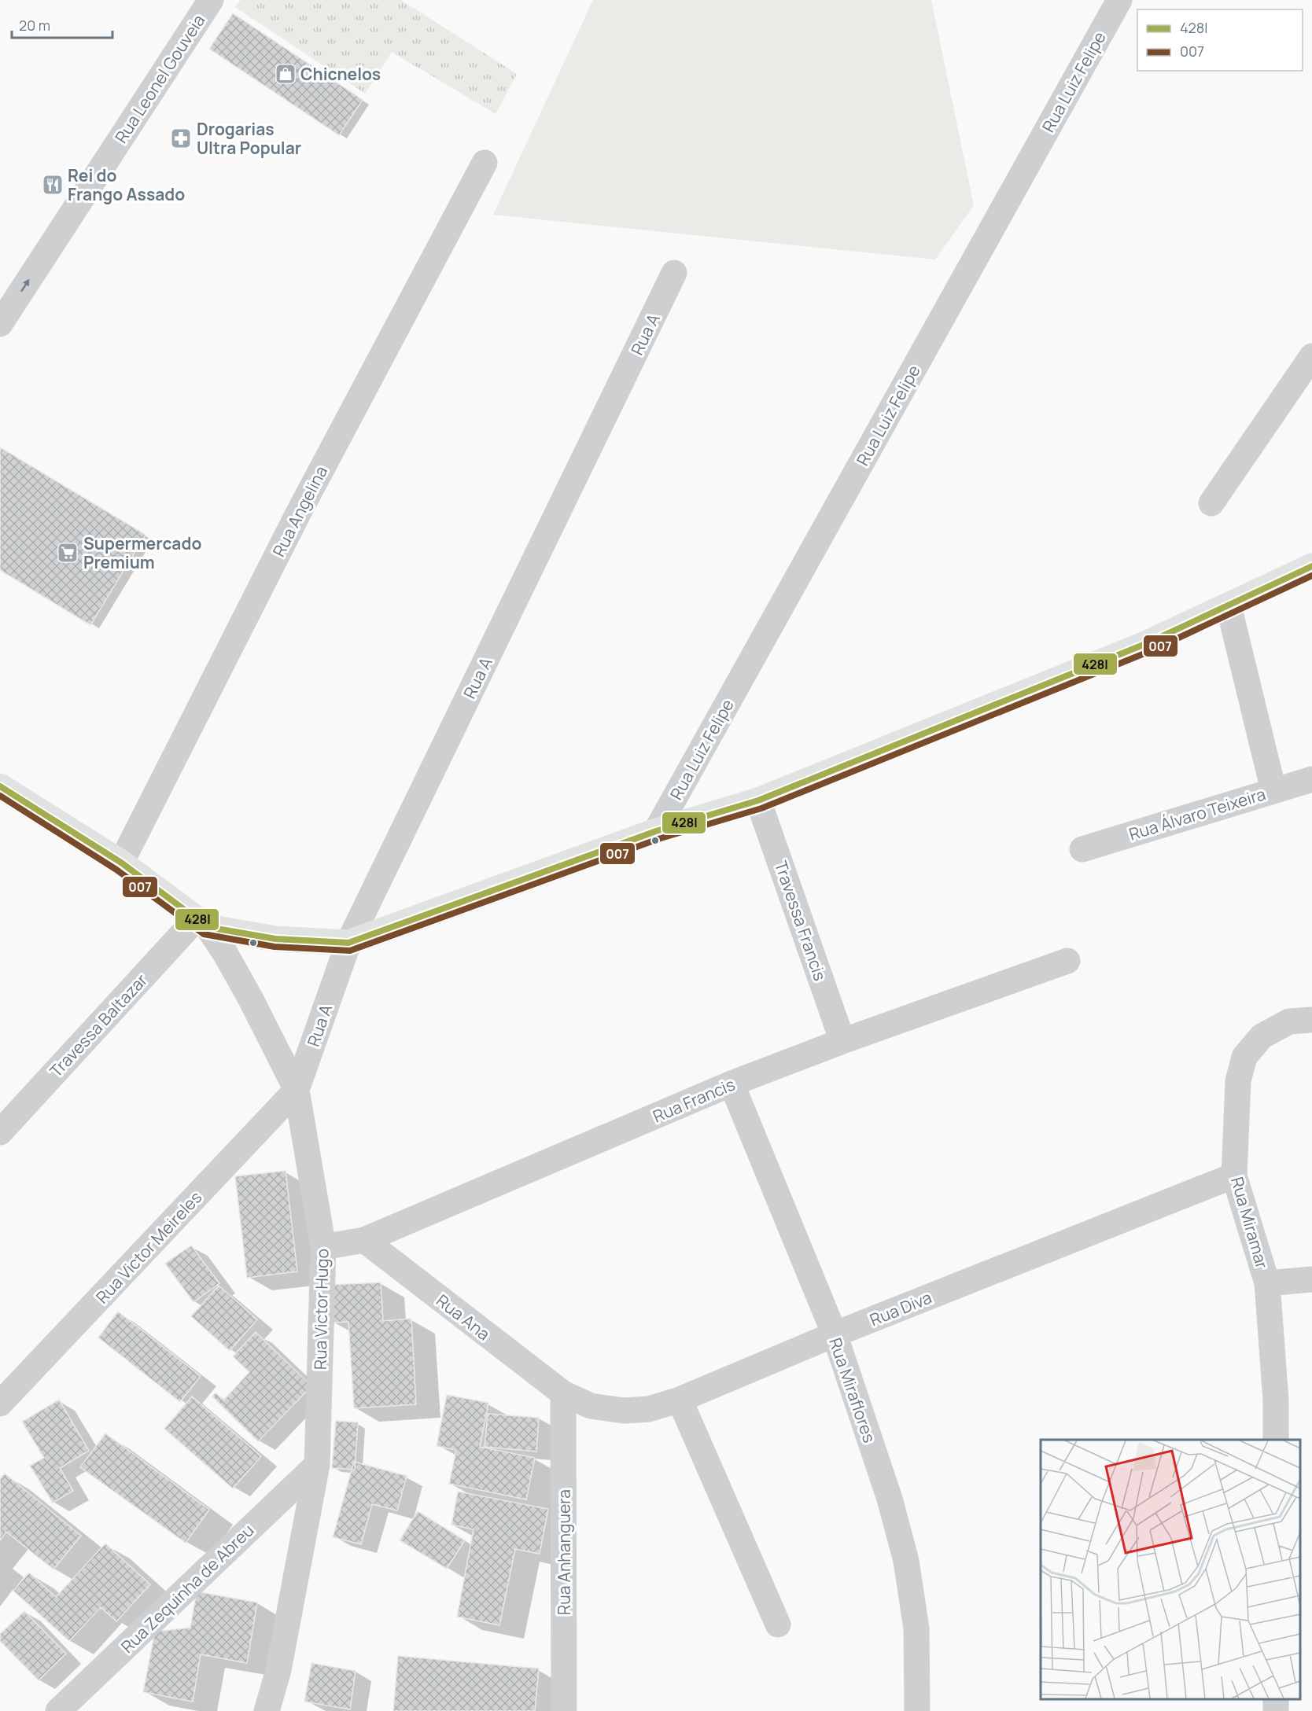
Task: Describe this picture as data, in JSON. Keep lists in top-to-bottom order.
{
  "streets": {
    "street": [
      "Rua Leonel Gouveia",
      "Rua Luiz Felipe",
      "Rua A",
      "Rua Angelina",
      "Rua Álvaro Teixeira",
      "Travessa Francis",
      "Travessa Baltazar",
      "Rua Francis",
      "Rua Miramar",
      "Rua Victor Meireles",
      "Rua Diva",
      "Rua Victor Hugo",
      "Rua Ana",
      "Rua Miraflores",
      "Rua Anhanguera",
      "Rua Zequinha de Abreu"
    ]
  },
  "crossings": [
    ["Rua A", "Rua Victor Meireles"],
    ["Rua A", "Rua Victor Hugo"],
    ["Travessa Francis", "Rua Francis"],
    ["Travessa Baltazar", "Rua Victor Hugo"],
    ["Rua Francis", "Rua Victor Hugo"],
    ["Rua Francis", "Rua Ana"],
    ["Rua Francis", "Rua Miraflores"],
    ["Rua Miramar", "Rua Diva"],
    ["Rua Victor Meireles", "Rua Victor Hugo"],
    ["Rua Diva", "Rua Ana"],
    ["Rua Diva", "Rua Miraflores"],
    ["Rua Diva", "Rua Anhanguera"],
    ["Rua Victor Hugo", "Rua Zequinha de Abreu"],
    ["Rua Ana", "Rua Anhanguera"]
  ],
  "one_way": ["Rua Leonel Gouveia"],
  "places": {
    "shop": ["Chicnelos"],
    "pharmacy": ["Drogarias Ultra Popular"],
    "restaurant": ["Rei do Frango Assado"],
    "supermarket": ["Supermercado Premium"]
  },
  "lines": ["transit line 428I", "transit line 007"],
  "legend": ["428I", "007"],
  "scale_bar": "20 m"
}
